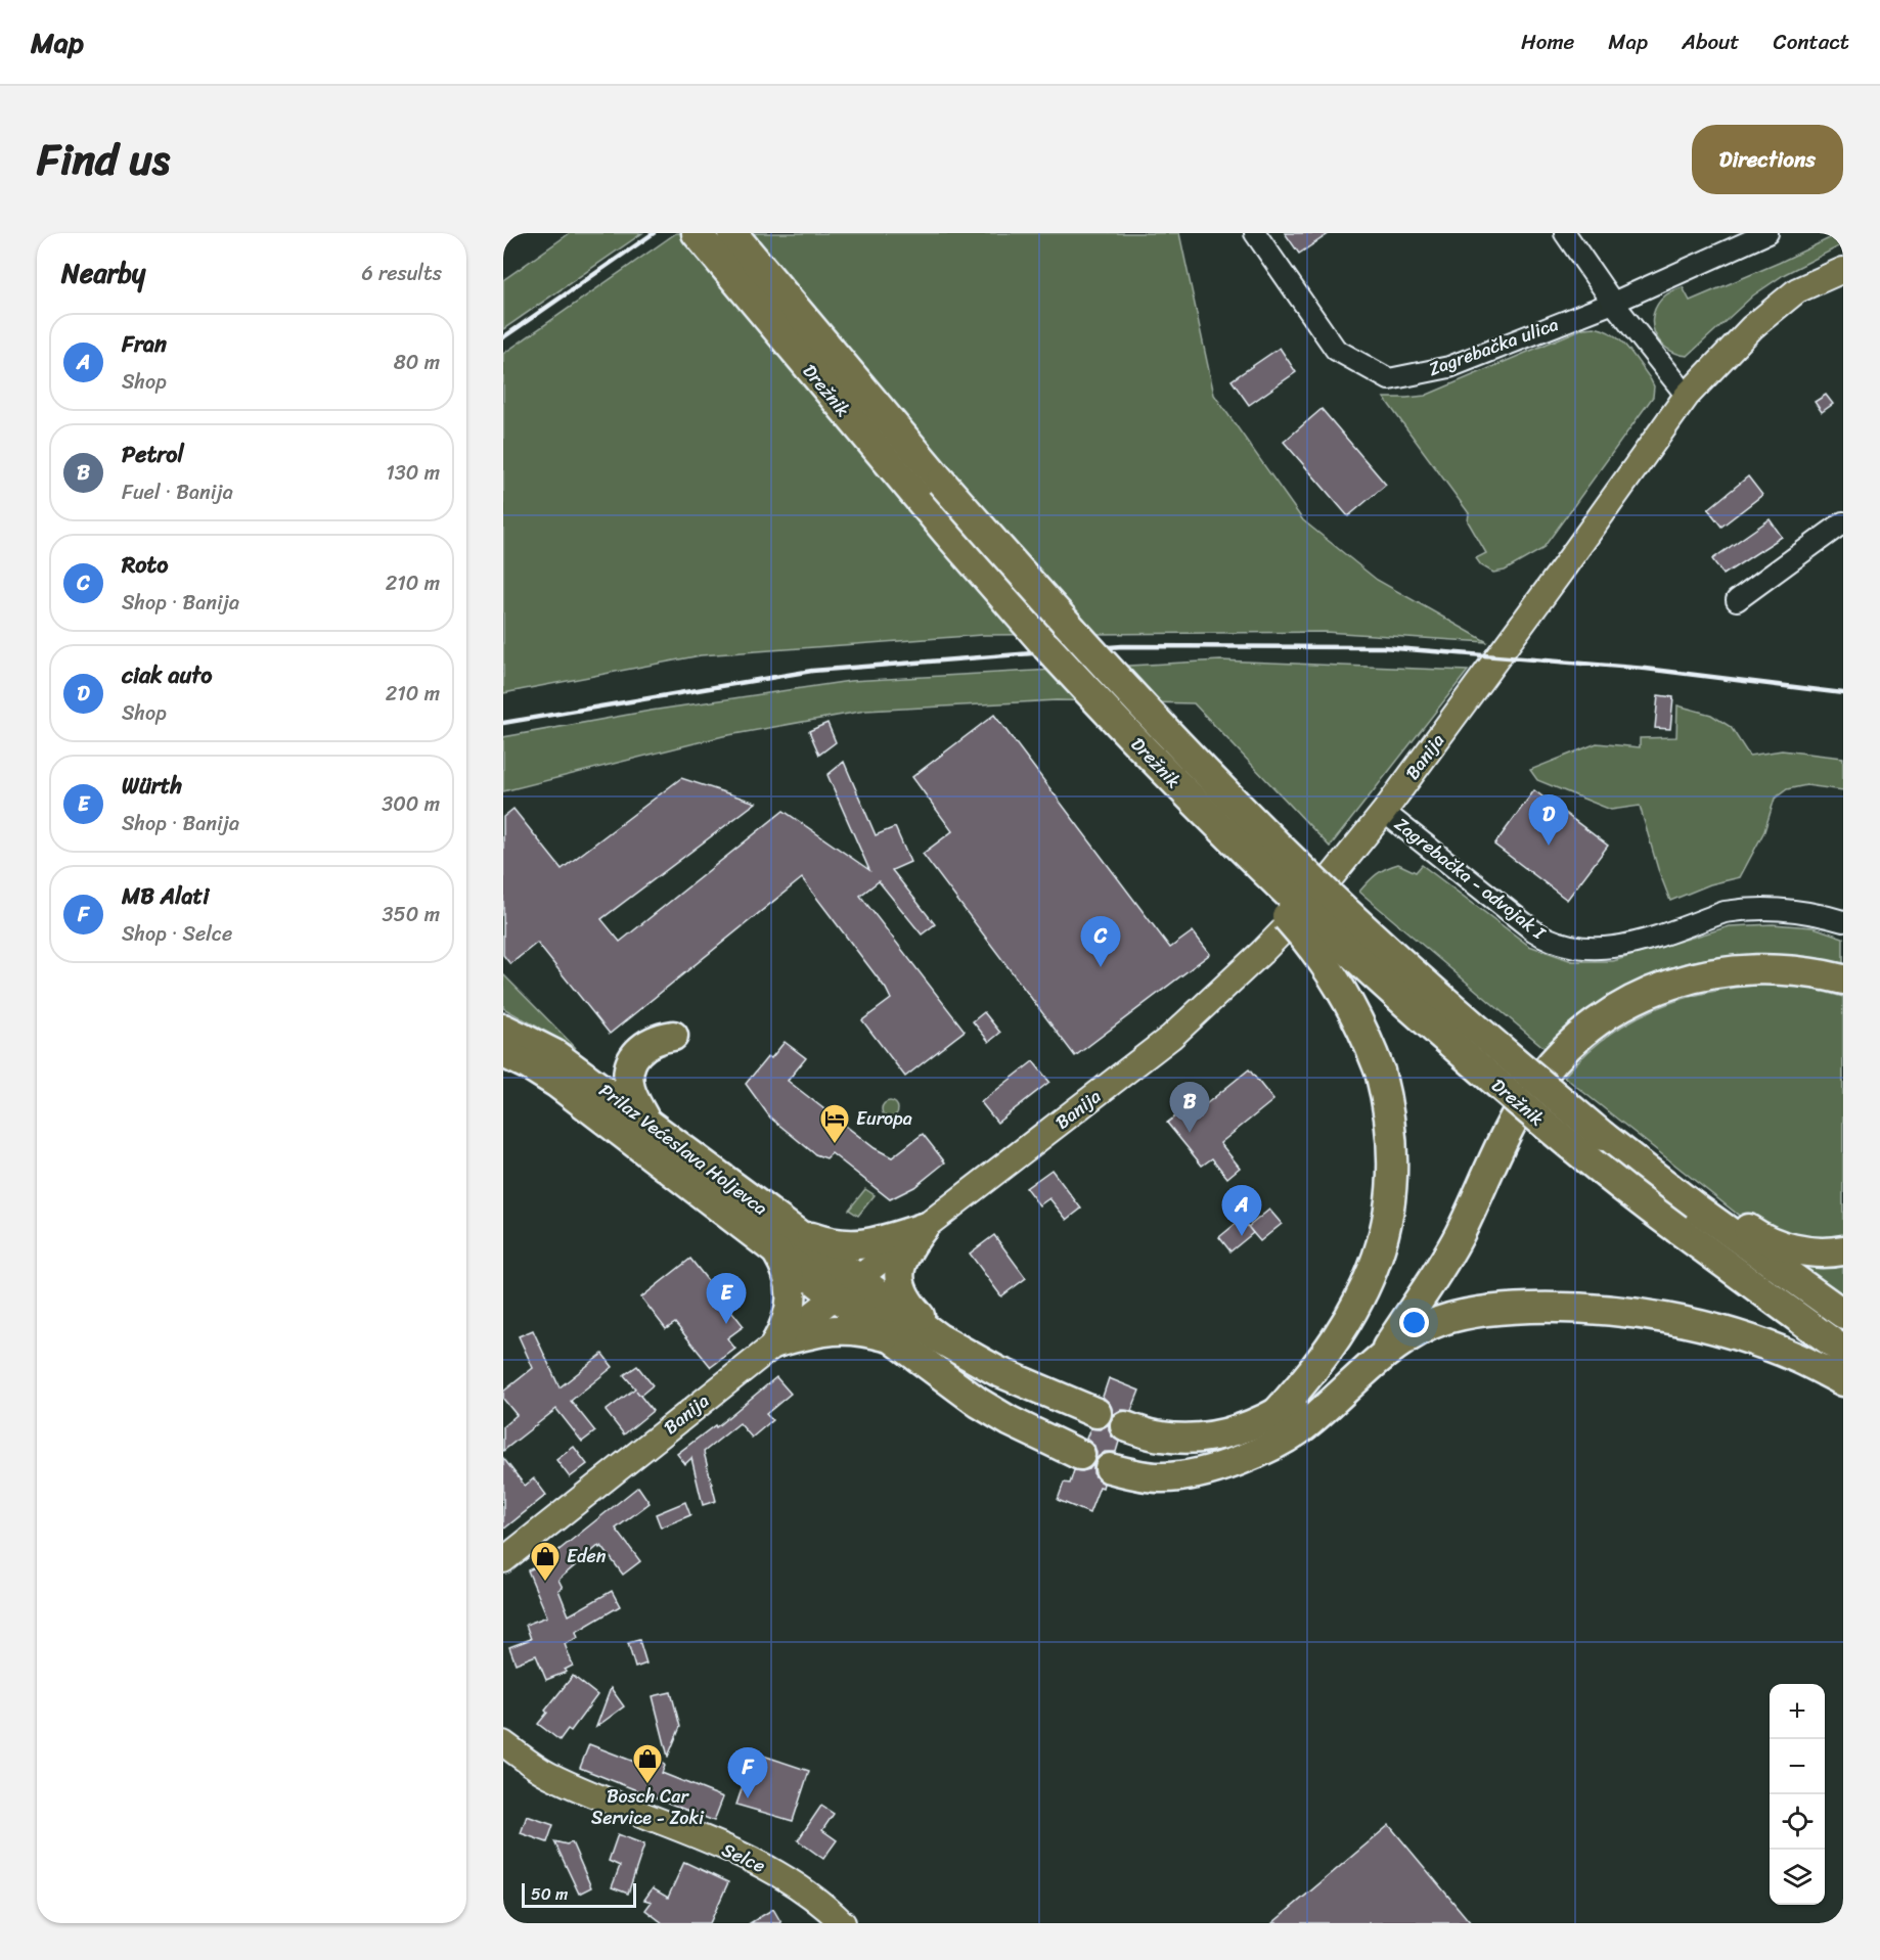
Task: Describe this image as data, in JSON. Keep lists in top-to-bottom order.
{
  "streets": {
    "highway": ["Drežnik", "Prilaz Većeslava Holjevca"],
    "main road": ["Banija", "Selce"],
    "street": ["Zagrebačka ulica", "Zagrebačka - odvojak I"]
  },
  "crossings": [
    ["Banija", "Zagrebačka - odvojak I"],
    ["Banija", "Prilaz Većeslava Holjevca"]
  ],
  "places": {
    "hotel": ["Europa"],
    "shop": ["Eden", "Bosch Car Service - Zoki"]
  },
  "scale_bar": "50 m",
  "page": {
    "header": "Map",
    "nav": [
      "Home",
      "Map",
      "About",
      "Contact"
    ],
    "title": "Find us",
    "buttons": "Directions",
    "heading": ["Nearby", "6 results"],
    "list": [
      {
        "mark": "A",
        "name": "Fran",
        "note": "Shop",
        "value": "80 m"
      },
      {
        "mark": "B",
        "name": "Petrol",
        "note": "Fuel · Banija",
        "value": "130 m"
      },
      {
        "mark": "C",
        "name": "Roto",
        "note": "Shop · Banija",
        "value": "210 m"
      },
      {
        "mark": "D",
        "name": "ciak auto",
        "note": "Shop",
        "value": "210 m"
      },
      {
        "mark": "E",
        "name": "Würth",
        "note": "Shop · Banija",
        "value": "300 m"
      },
      {
        "mark": "F",
        "name": "MB Alati",
        "note": "Shop · Selce",
        "value": "350 m"
      }
    ],
    "pins": [
      "D",
      "C",
      "B",
      "A",
      "E",
      "F"
    ],
    "map_buttons": ["+", "−"],
    "scale": "50 m"
  }
}
